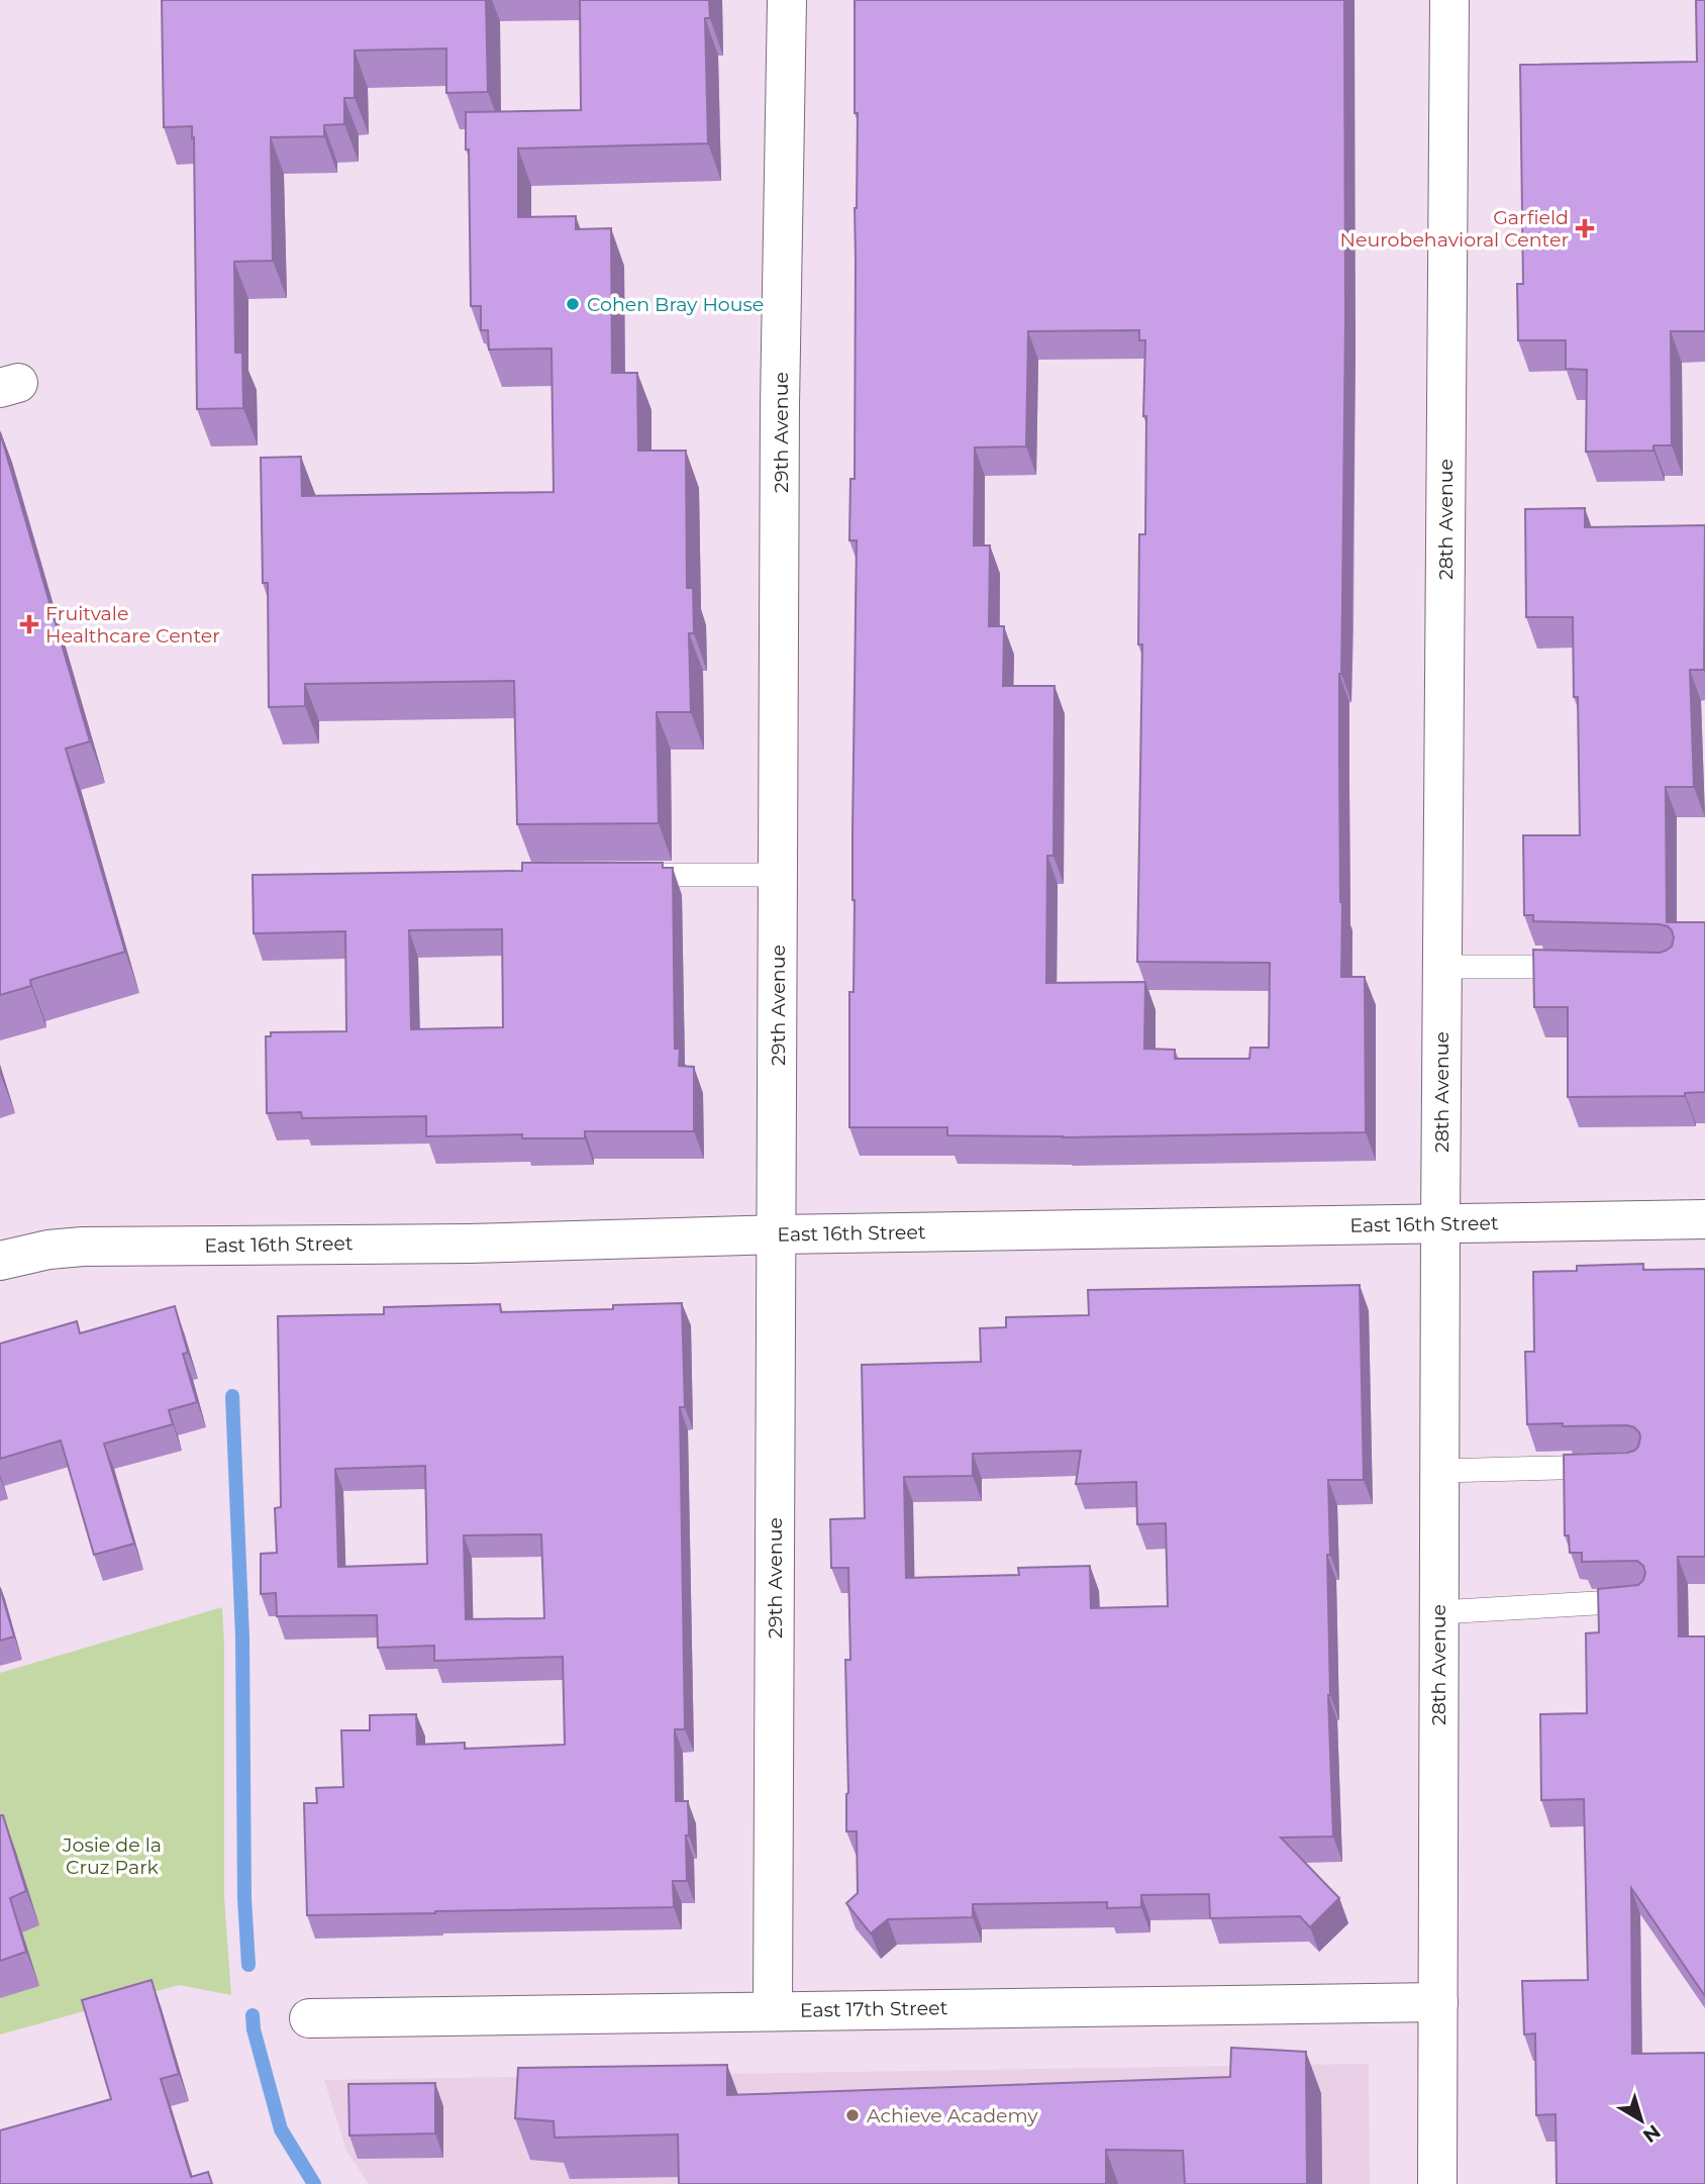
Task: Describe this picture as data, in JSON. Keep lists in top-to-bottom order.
{
  "streets": {
    "street": [
      "29th Avenue",
      "28th Avenue",
      "East 16th Street",
      "East 17th Street"
    ]
  },
  "crossings": [
    ["29th Avenue", "East 16th Street"],
    ["29th Avenue", "East 17th Street"],
    ["28th Avenue", "East 16th Street"],
    ["28th Avenue", "East 17th Street"]
  ],
  "parks": ["Josie de la Cruz Park"],
  "places": {
    "health": ["Garfield Neurobehavioral Center", "Fruitvale Healthcare Center"],
    "other": ["Cohen Bray House", "Achieve Academy"]
  },
  "north": "bottom right"
}
